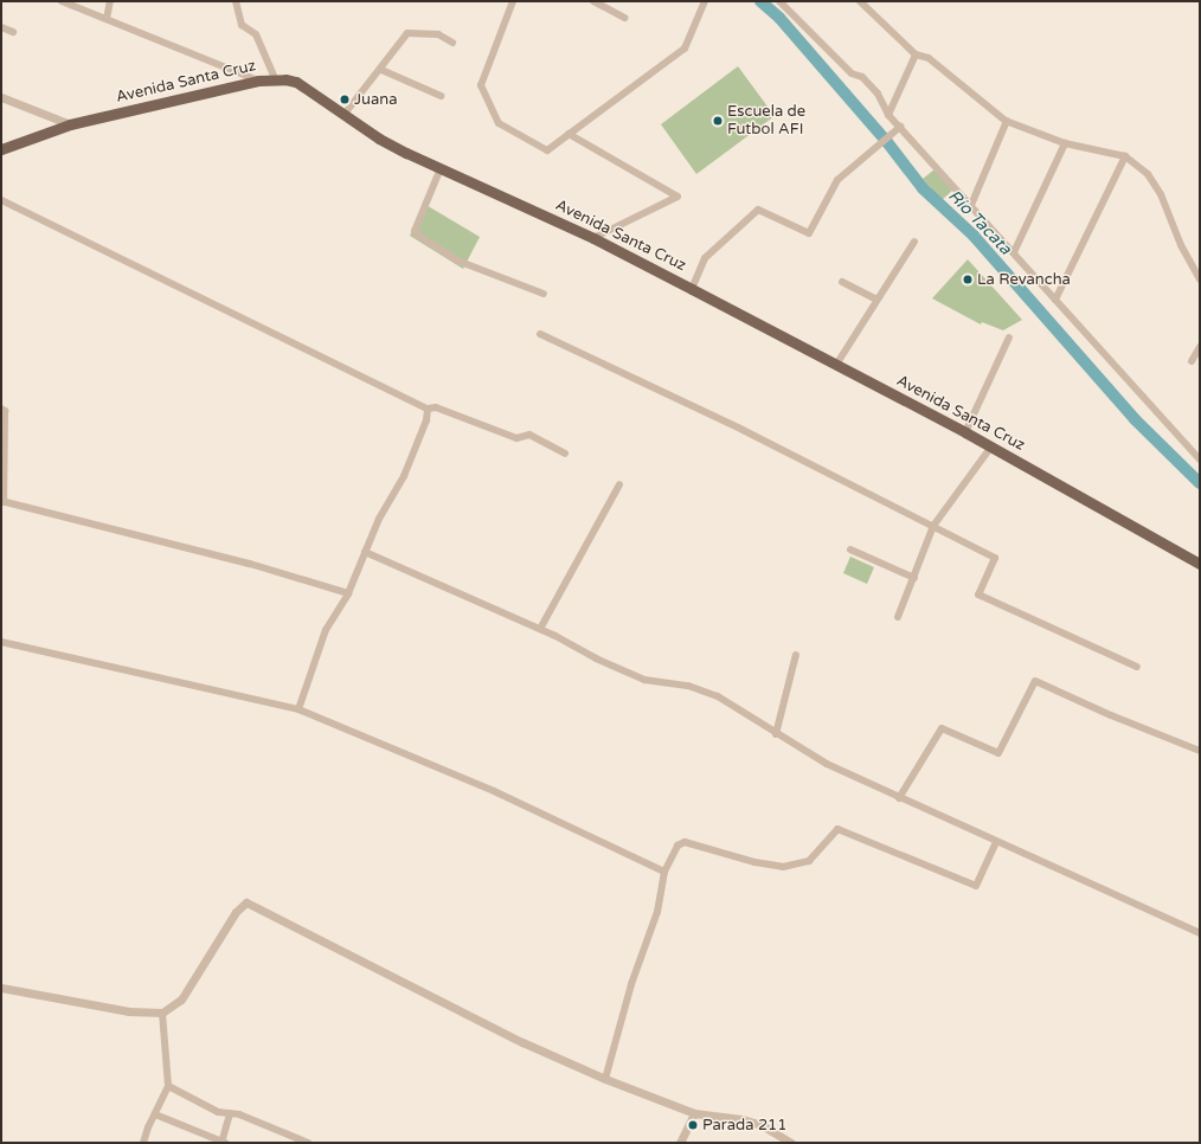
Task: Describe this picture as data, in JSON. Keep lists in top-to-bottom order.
{
  "streets": {
    "main road": ["Avenida Santa Cruz"]
  },
  "water": ["Río Tacata"],
  "places": [
    "Juana",
    "Escuela de Futbol AFI",
    "La Revancha",
    "Parada 211"
  ]
}
